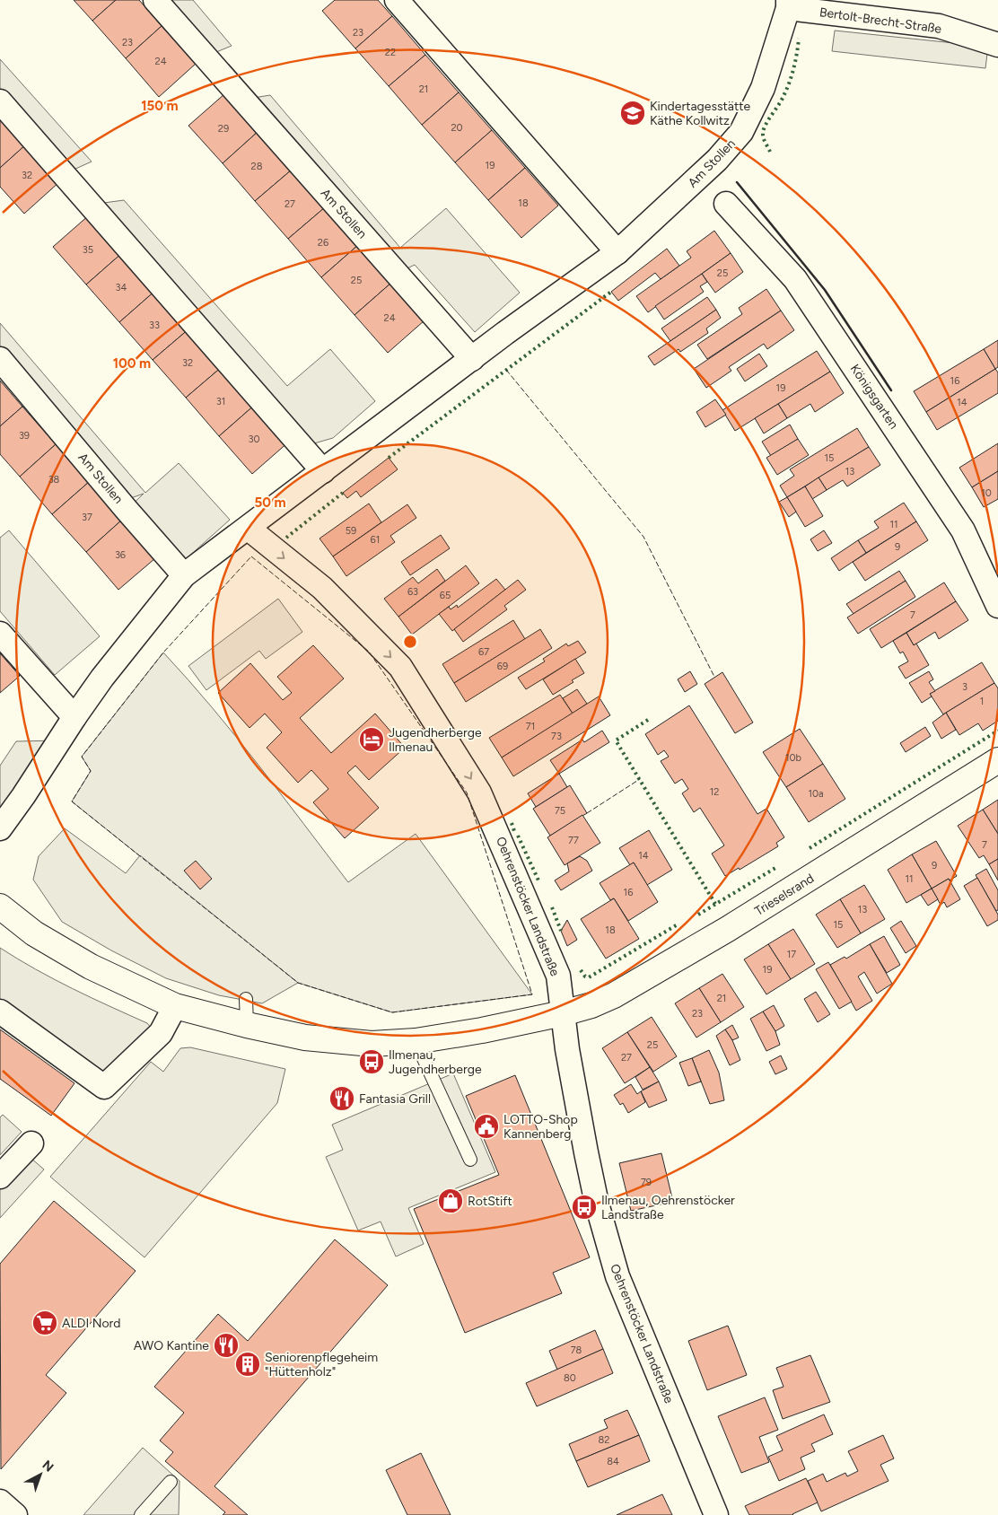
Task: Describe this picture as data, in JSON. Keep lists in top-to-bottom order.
{
  "streets": {
    "street": [
      "Bertolt-Brecht-Straße",
      "Am Stollen",
      "Königsgarten",
      "Trieselsrand",
      "Oehrenstöcker Landstraße"
    ]
  },
  "crossings": [
    ["Bertolt-Brecht-Straße", "Am Stollen"],
    ["Am Stollen", "Oehrenstöcker Landstraße"],
    ["Trieselsrand", "Oehrenstöcker Landstraße"]
  ],
  "one_way": ["Oehrenstöcker Landstraße"],
  "places": {
    "school or university": ["Kindertagesstätte Käthe Kollwitz"],
    "hotel": ["Jugendherberge Ilmenau"],
    "bus stop": ["Ilmenau, Jugendherberge", "Ilmenau, Oehrenstöcker Landstraße"],
    "restaurant": ["Fantasia Grill", "AWO Kantine"],
    "public building": ["LOTTO-Shop Kannenberg"],
    "shop": ["RotStift"],
    "supermarket": ["ALDI Nord"],
    "building": ["Seniorenpflegeheim \"Hüttenholz\""]
  },
  "house_numbers": [
    "23",
    "23",
    "22",
    "24",
    "21",
    "20",
    "29",
    "19",
    "28",
    "32",
    "18",
    "27",
    "26",
    "35",
    "25",
    "25",
    "34",
    "24",
    "33",
    "32",
    "16",
    "19",
    "31",
    "14",
    "39",
    "30",
    "15",
    "13",
    "38",
    "10",
    "37",
    "11",
    "59",
    "61",
    "9",
    "36",
    "63",
    "65",
    "7",
    "67",
    "69",
    "3",
    "1",
    "71",
    "73",
    "10b",
    "12",
    "10a",
    "75",
    "77",
    "7",
    "14",
    "9",
    "11",
    "16",
    "13",
    "15",
    "18",
    "17",
    "19",
    "21",
    "23",
    "25",
    "27",
    "79",
    "78",
    "80",
    "82",
    "84"
  ],
  "north": "top right",
  "rings": ["150 m", "100 m", "50 m"]
}
